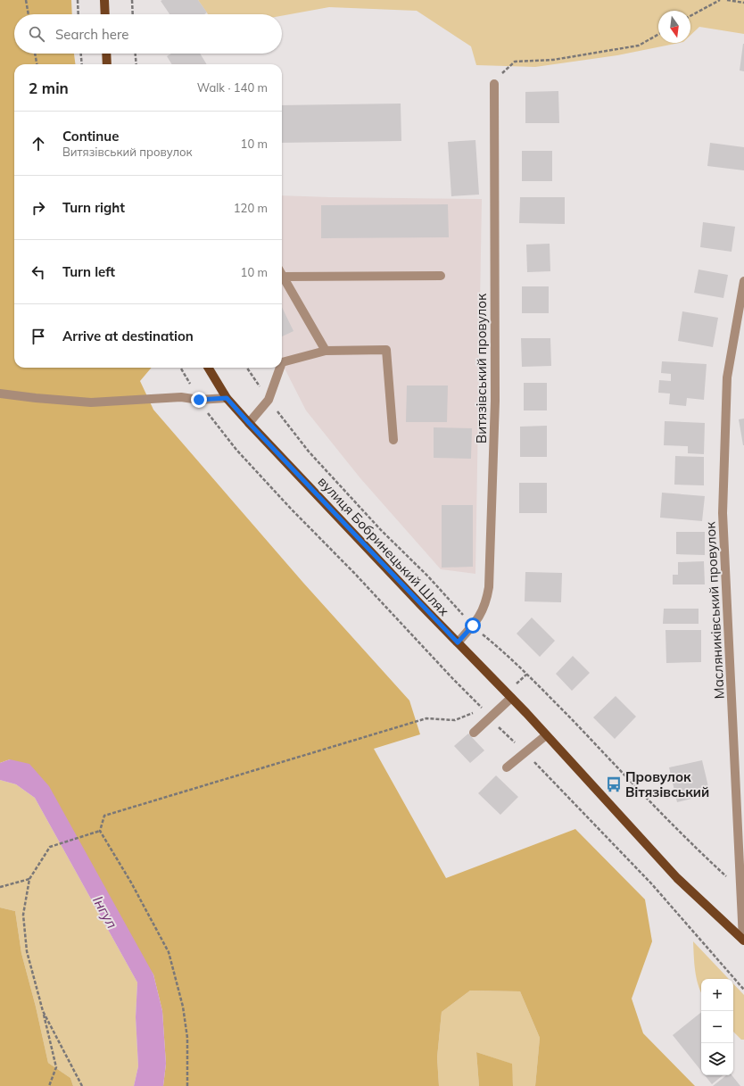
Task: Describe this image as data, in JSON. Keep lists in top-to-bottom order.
{
  "streets": {
    "main road": ["вулиця Бобринецький Шлях"],
    "street": ["Витязівський провулок", "Масляниківський провулок"]
  },
  "crossings": [
    ["Витязівський провулок", "вулиця Бобринецький Шлях"],
    ["вулиця Бобринецький Шлях", "Масляниківський провулок"]
  ],
  "water": ["Інгул"],
  "places": {
    "bus stop": ["Провулок Вітязівський"]
  },
  "north": "bottom",
  "page": {
    "search": "Search here",
    "heading": ["2 min", "Walk · 140 m"],
    "list": [
      ["Continue", "Витязівський провулок", "10 m"],
      ["Turn right", "120 m"],
      ["Turn left", "10 m"],
      "Arrive at destination"
    ],
    "map_buttons": ["+", "−"]
  }
}
